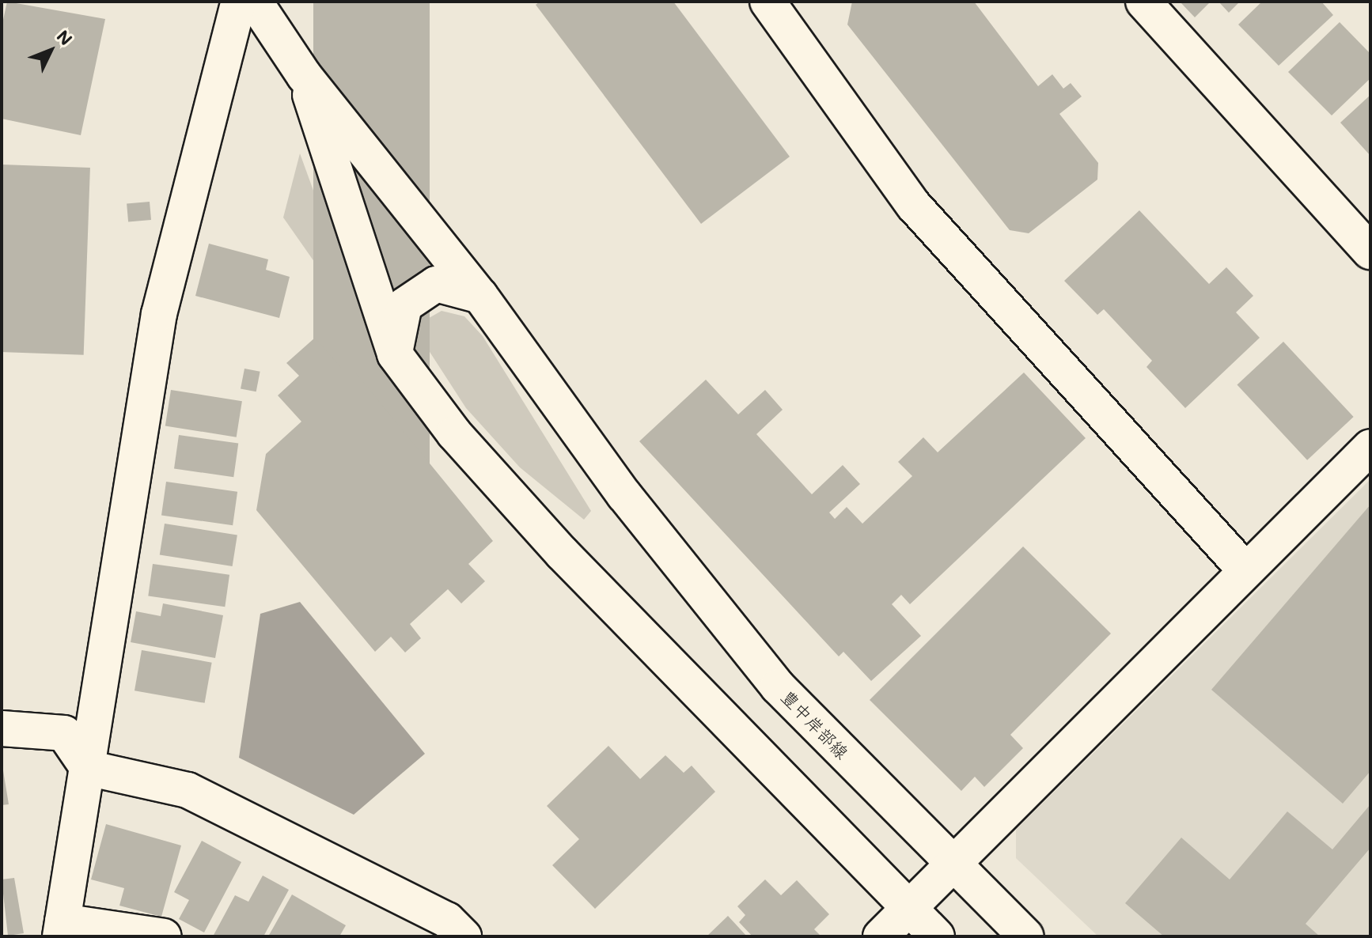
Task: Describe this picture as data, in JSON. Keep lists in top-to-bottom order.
{
  "streets": {
    "street": ["豊中岸部線"]
  },
  "north": "top right"
}
